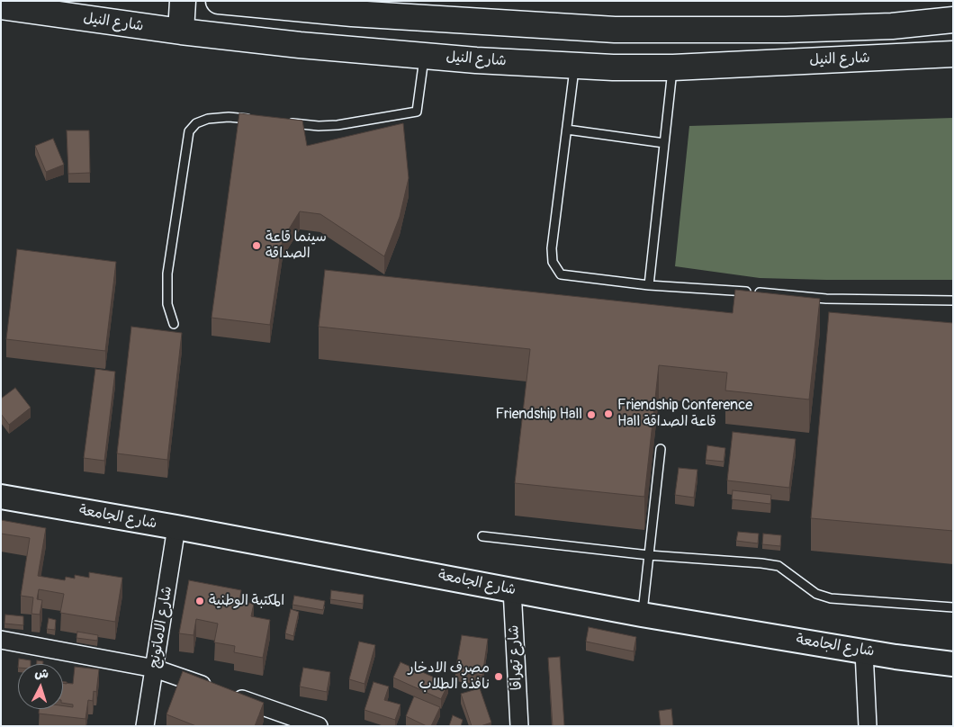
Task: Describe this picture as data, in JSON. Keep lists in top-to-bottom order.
{
  "streets": {
    "main road": ["شارع النيل", "شارع الجامعة"],
    "street": ["شارع الاماتونج", "شارع تهراقا"]
  },
  "crossings": [
    ["شارع الجامعة", "شارع الاماتونج"],
    ["شارع الجامعة", "شارع تهراقا"]
  ],
  "places": [
    "سينما قاعة الصداقة",
    "Friendship Conference Hall قاعة الصداقة",
    "Friendship Hall",
    "المكتبة الوطنية",
    "مصرف الادخار نافذة الطلاب"
  ],
  "north": "top"
}
